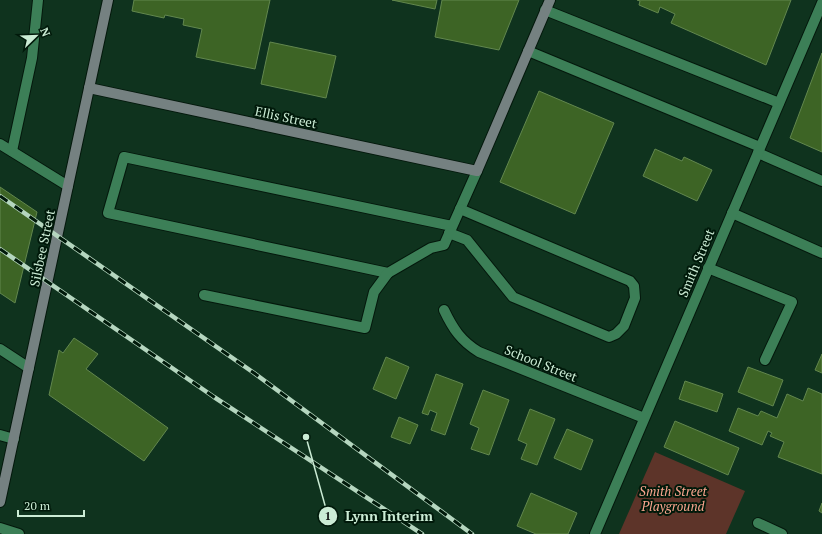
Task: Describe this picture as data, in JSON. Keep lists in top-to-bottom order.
{
  "streets": {
    "street": [
      "Ellis Street",
      "Silsbee Street",
      "Smith Street",
      "School Street"
    ]
  },
  "crossings": [
    ["Ellis Street", "Silsbee Street"],
    ["Smith Street", "School Street"]
  ],
  "parks": ["Smith Street Playground"],
  "places": ["Lynn Interim"],
  "scale_bar": "20 m",
  "north": "top right"
}
